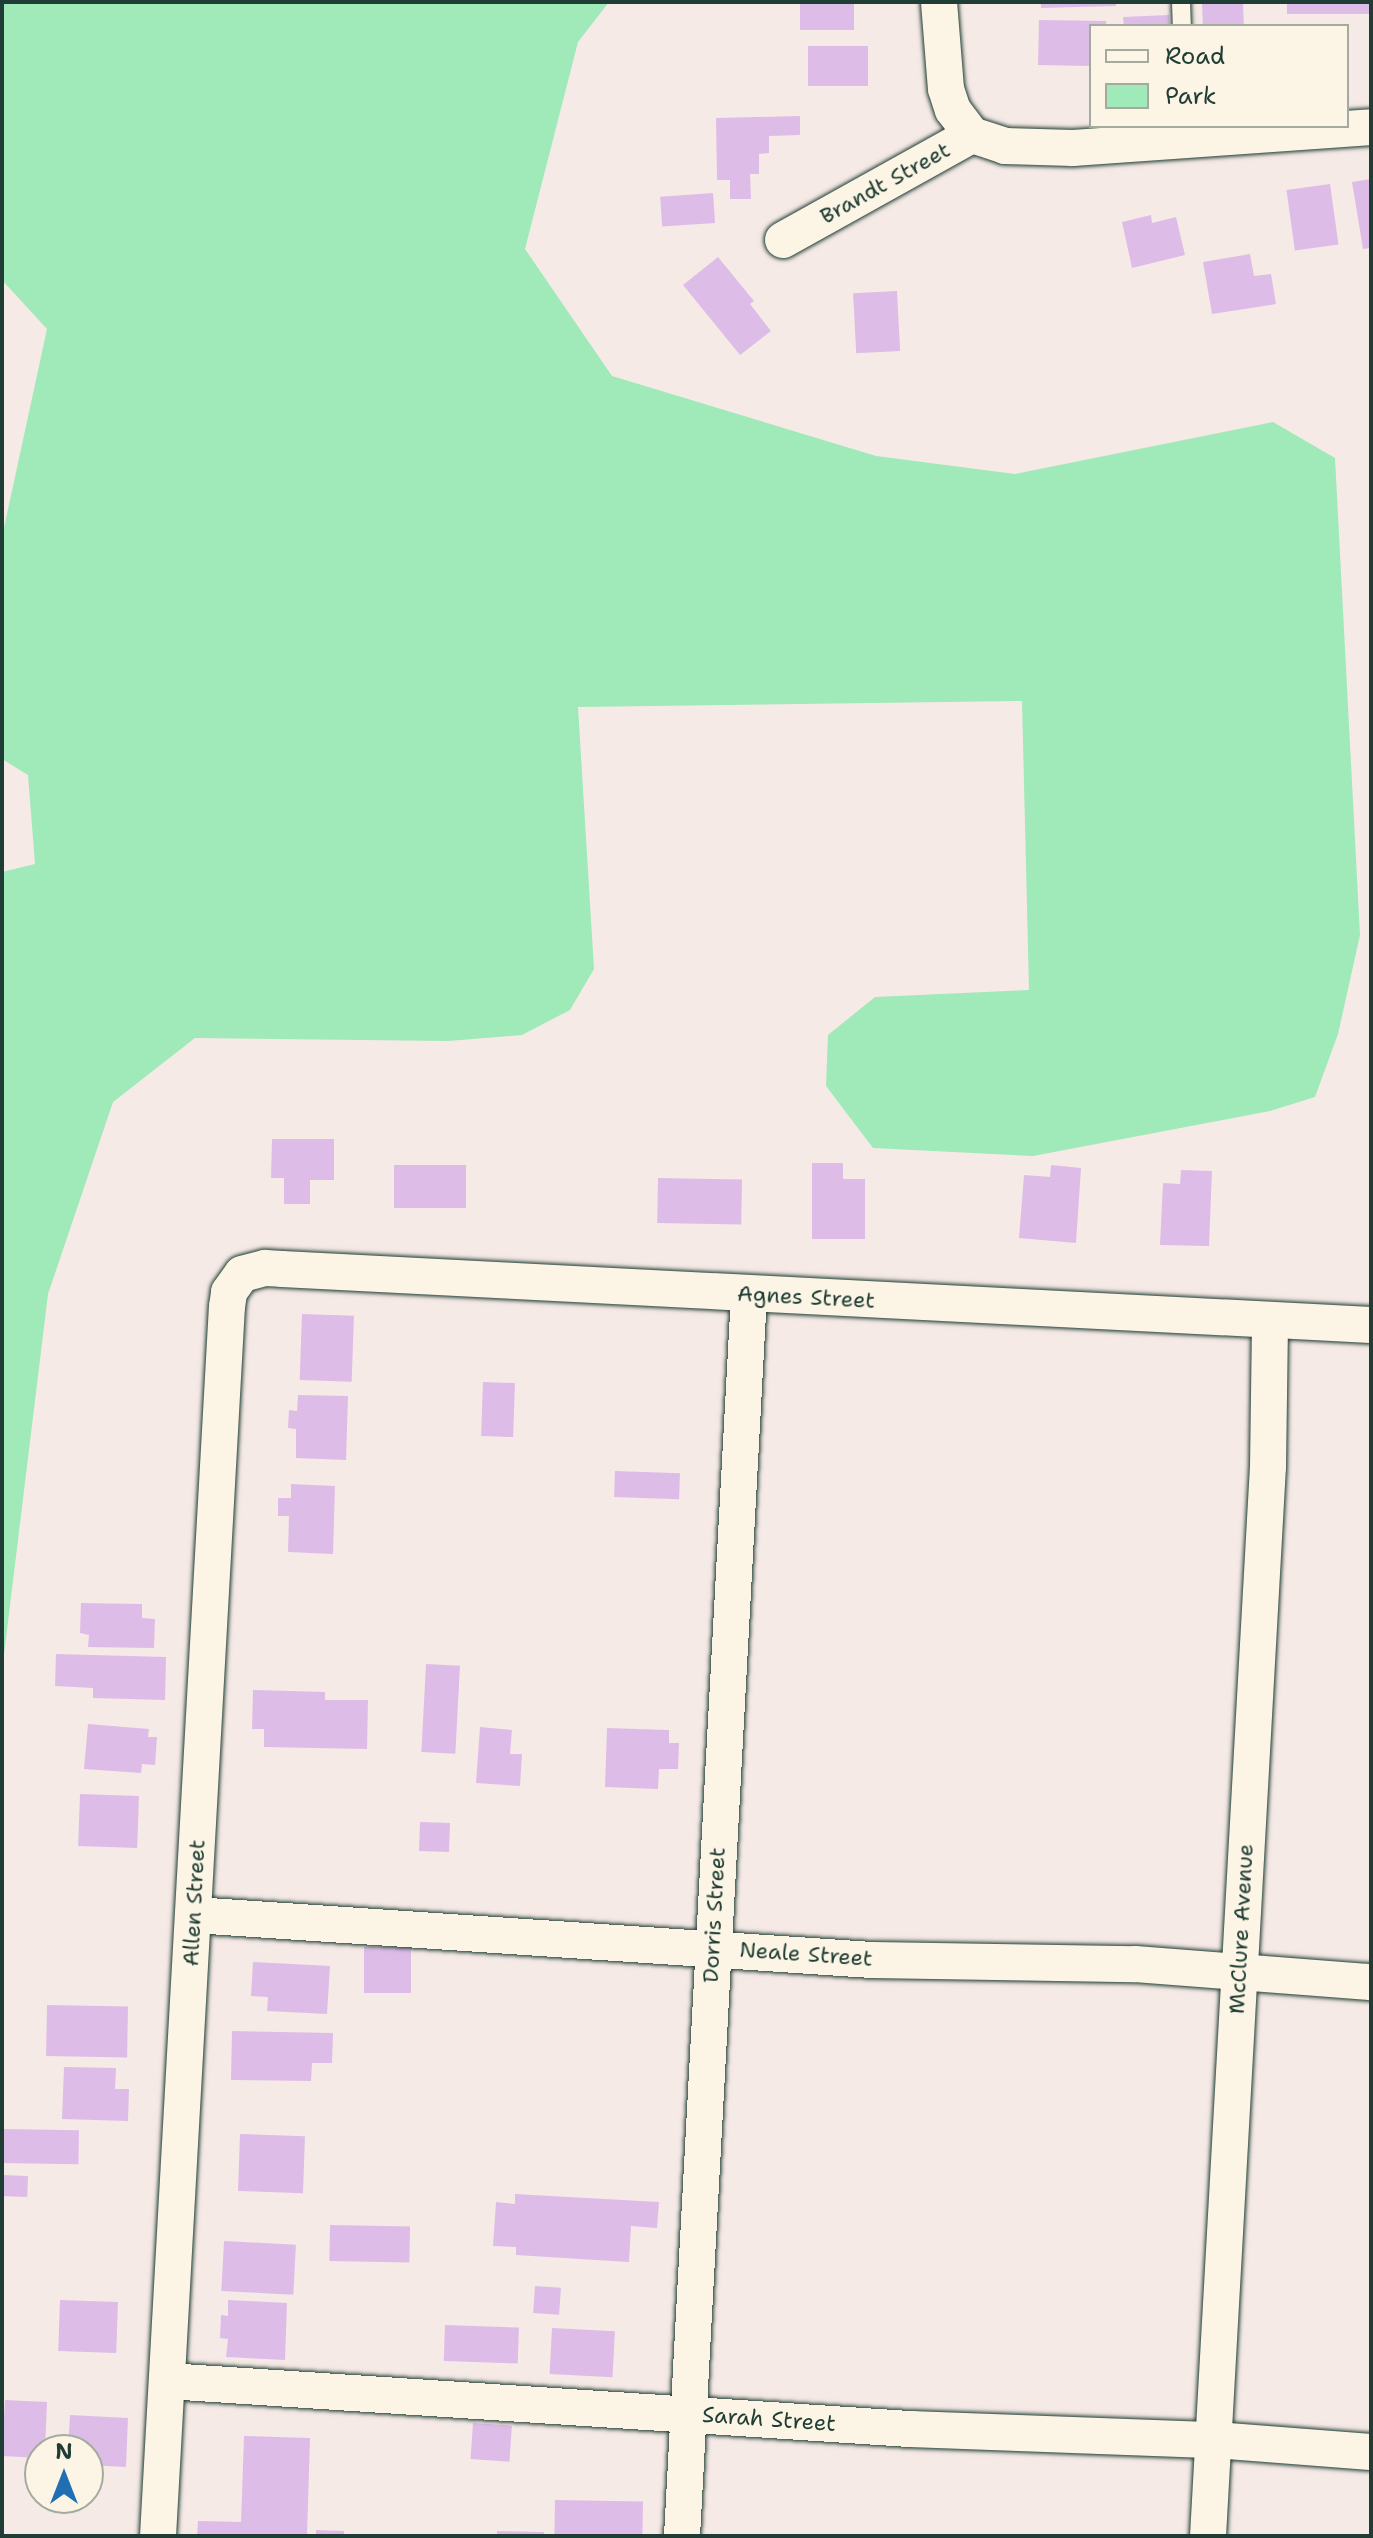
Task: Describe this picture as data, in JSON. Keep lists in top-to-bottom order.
{
  "streets": {
    "street": [
      "Brandt Street",
      "Agnes Street",
      "Allen Street",
      "Dorris Street",
      "McClure Avenue",
      "Neale Street",
      "Sarah Street"
    ]
  },
  "crossings": [
    ["Agnes Street", "Allen Street"],
    ["Agnes Street", "Dorris Street"],
    ["Agnes Street", "McClure Avenue"],
    ["Allen Street", "Neale Street"],
    ["Allen Street", "Sarah Street"],
    ["Dorris Street", "Neale Street"],
    ["Dorris Street", "Sarah Street"],
    ["McClure Avenue", "Neale Street"],
    ["McClure Avenue", "Sarah Street"]
  ],
  "legend": ["Road", "Park"],
  "north": "top"
}
